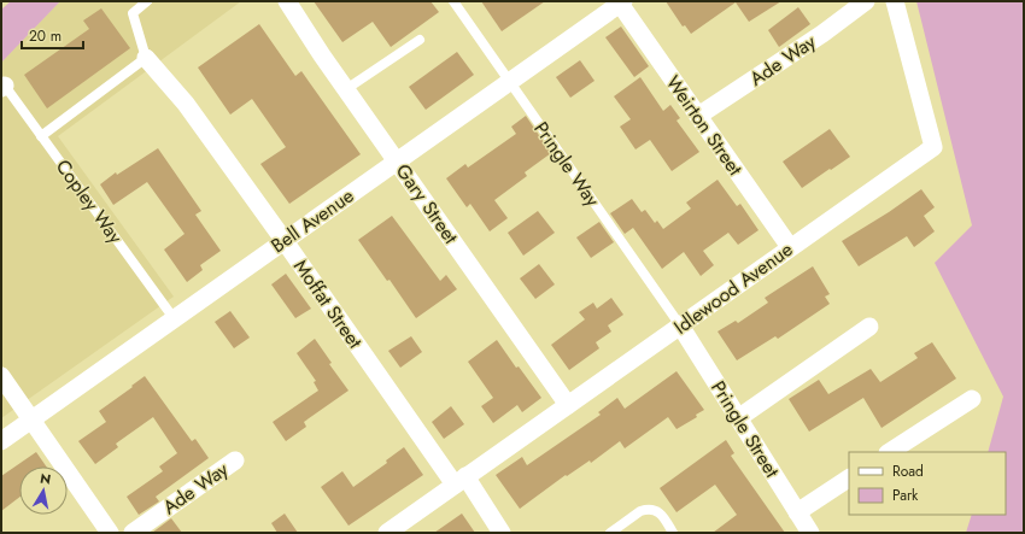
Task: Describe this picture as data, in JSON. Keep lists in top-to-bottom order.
{
  "streets": {
    "street": [
      "Ade Way",
      "Weirton Street",
      "Gary Street",
      "Bell Avenue",
      "Idlewood Avenue",
      "Moffat Street",
      "Pringle Street"
    ],
    "lane": ["Pringle Way", "Copley Way"]
  },
  "crossings": [
    ["Ade Way", "Weirton Street"],
    ["Weirton Street", "Bell Avenue"],
    ["Weirton Street", "Idlewood Avenue"],
    ["Pringle Way", "Bell Avenue"],
    ["Pringle Way", "Idlewood Avenue"],
    ["Pringle Way", "Pringle Street"],
    ["Copley Way", "Bell Avenue"],
    ["Gary Street", "Bell Avenue"],
    ["Gary Street", "Idlewood Avenue"],
    ["Bell Avenue", "Moffat Street"],
    ["Idlewood Avenue", "Moffat Street"],
    ["Idlewood Avenue", "Pringle Street"]
  ],
  "legend": ["Road", "Park"],
  "scale_bar": "20 m",
  "north": "top"
}
